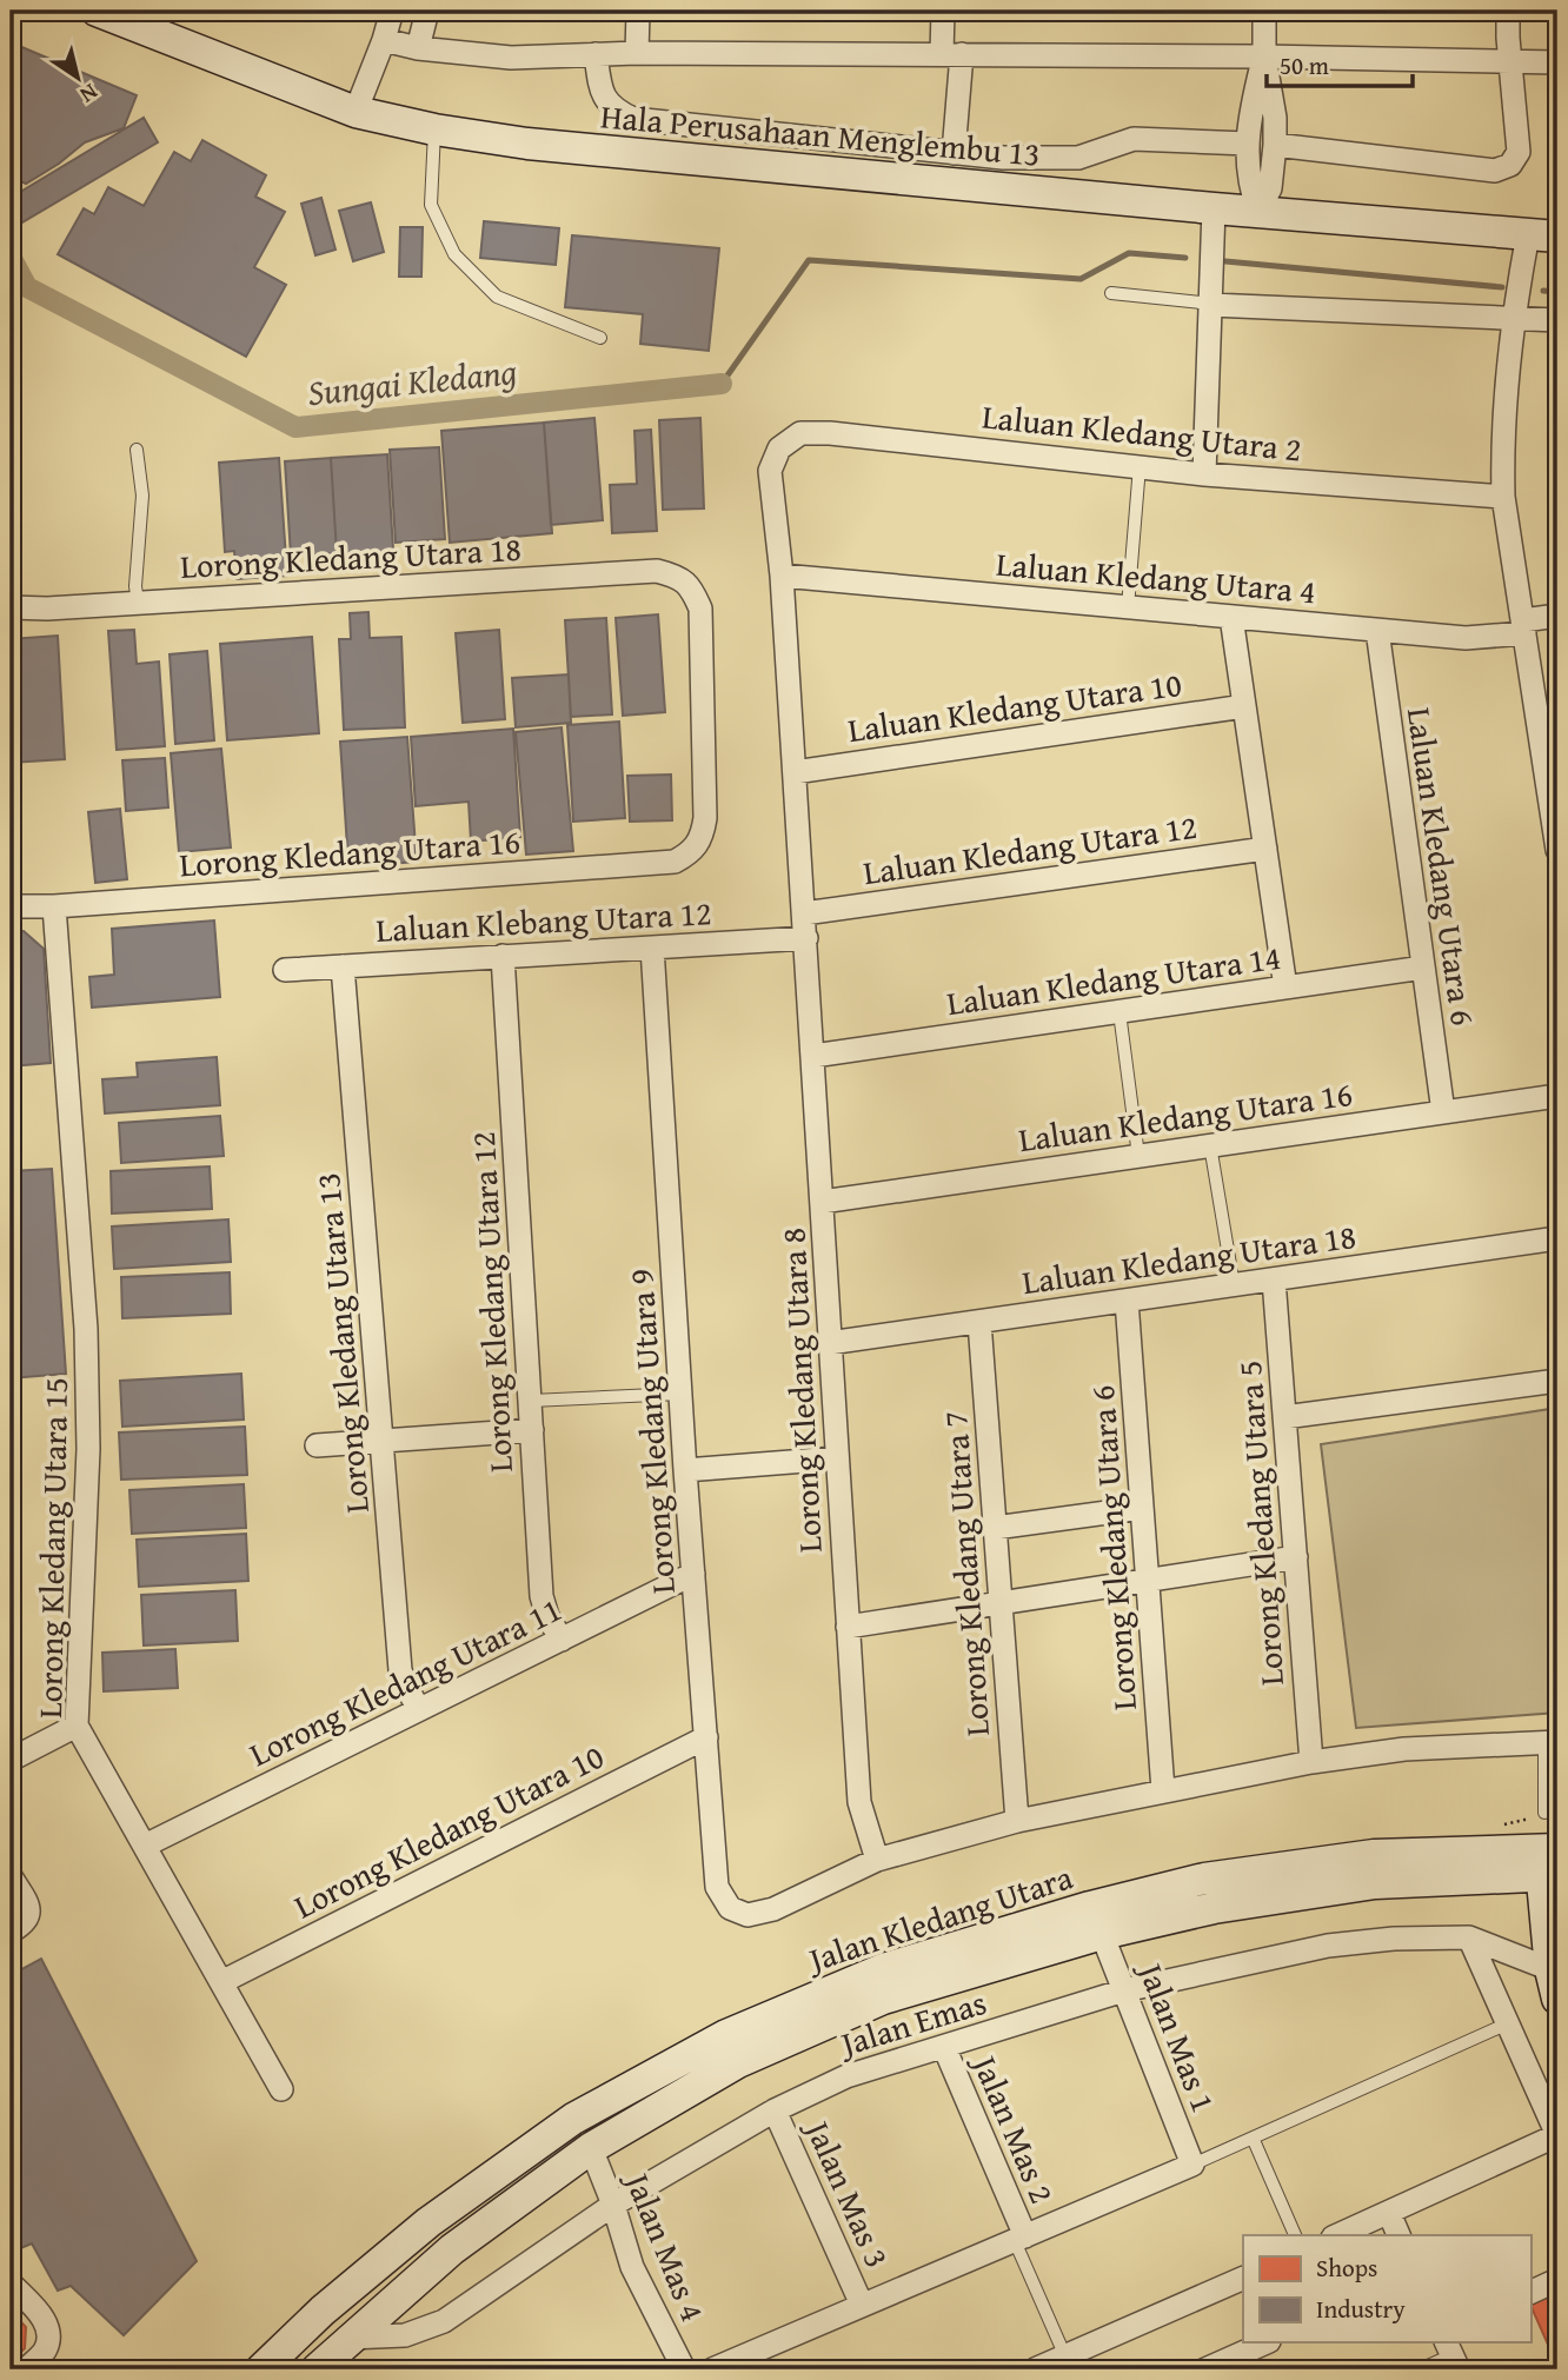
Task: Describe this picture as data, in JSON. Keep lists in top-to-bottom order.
{
  "streets": {
    "main road": ["Hala Perusahaan Menglembu 13", "Jalan Kledang Utara"],
    "street": [
      "Laluan Kledang Utara 2",
      "Lorong Kledang Utara 18",
      "Laluan Kledang Utara 4",
      "Laluan Kledang Utara 10",
      "Laluan Kledang Utara 12",
      "Lorong Kledang Utara 16",
      "Laluan Kledang Utara 6",
      "Laluan Klebang Utara 12",
      "Laluan Kledang Utara 14",
      "Laluan Kledang Utara 16",
      "Laluan Kledang Utara 18",
      "Lorong Kledang Utara 12",
      "Lorong Kledang Utara 13",
      "Lorong Kledang Utara 8",
      "Lorong Kledang Utara 9",
      "Lorong Kledang Utara 5",
      "Lorong Kledang Utara 15",
      "Lorong Kledang Utara 6",
      "Lorong Kledang Utara 7",
      "Lorong Kledang Utara 11",
      "Lorong Kledang Utara 10",
      "Jalan Emas",
      "Jalan Mas 1",
      "Jalan Mas 2",
      "Jalan Mas 3",
      "Jalan Mas 4"
    ]
  },
  "crossings": [
    ["Laluan Kledang Utara 2", "Lorong Kledang Utara 8"],
    ["Lorong Kledang Utara 18", "Lorong Kledang Utara 16"],
    ["Laluan Kledang Utara 4", "Laluan Kledang Utara 6"],
    ["Laluan Kledang Utara 4", "Lorong Kledang Utara 8"],
    ["Laluan Kledang Utara 10", "Lorong Kledang Utara 8"],
    ["Laluan Kledang Utara 12", "Lorong Kledang Utara 8"],
    ["Lorong Kledang Utara 16", "Lorong Kledang Utara 15"],
    ["Laluan Kledang Utara 6", "Laluan Kledang Utara 14"],
    ["Laluan Kledang Utara 6", "Laluan Kledang Utara 16"],
    ["Laluan Klebang Utara 12", "Lorong Kledang Utara 12"],
    ["Laluan Klebang Utara 12", "Lorong Kledang Utara 13"],
    ["Laluan Klebang Utara 12", "Lorong Kledang Utara 8"],
    ["Laluan Klebang Utara 12", "Lorong Kledang Utara 9"],
    ["Laluan Kledang Utara 14", "Lorong Kledang Utara 8"],
    ["Laluan Kledang Utara 16", "Lorong Kledang Utara 8"],
    ["Laluan Kledang Utara 18", "Lorong Kledang Utara 8"],
    ["Laluan Kledang Utara 18", "Lorong Kledang Utara 5"],
    ["Laluan Kledang Utara 18", "Lorong Kledang Utara 6"],
    ["Laluan Kledang Utara 18", "Lorong Kledang Utara 7"],
    ["Lorong Kledang Utara 12", "Lorong Kledang Utara 11"],
    ["Lorong Kledang Utara 13", "Lorong Kledang Utara 11"],
    ["Lorong Kledang Utara 8", "Jalan Kledang Utara"],
    ["Lorong Kledang Utara 9", "Lorong Kledang Utara 11"],
    ["Lorong Kledang Utara 9", "Lorong Kledang Utara 10"],
    ["Lorong Kledang Utara 9", "Jalan Kledang Utara"],
    ["Lorong Kledang Utara 5", "Jalan Kledang Utara"],
    ["Lorong Kledang Utara 15", "Lorong Kledang Utara 11"],
    ["Lorong Kledang Utara 15", "Lorong Kledang Utara 10"],
    ["Lorong Kledang Utara 6", "Jalan Kledang Utara"],
    ["Lorong Kledang Utara 7", "Jalan Kledang Utara"],
    ["Jalan Kledang Utara", "Jalan Emas"],
    ["Jalan Kledang Utara", "Jalan Mas 1"],
    ["Jalan Kledang Utara", "Jalan Mas 4"],
    ["Jalan Emas", "Jalan Mas 1"],
    ["Jalan Emas", "Jalan Mas 2"],
    ["Jalan Emas", "Jalan Mas 3"],
    ["Jalan Emas", "Jalan Mas 4"]
  ],
  "water": ["Sungai Kledang"],
  "legend": ["Shops", "Industry"],
  "scale_bar": "50 m",
  "north": "bottom right"
}
